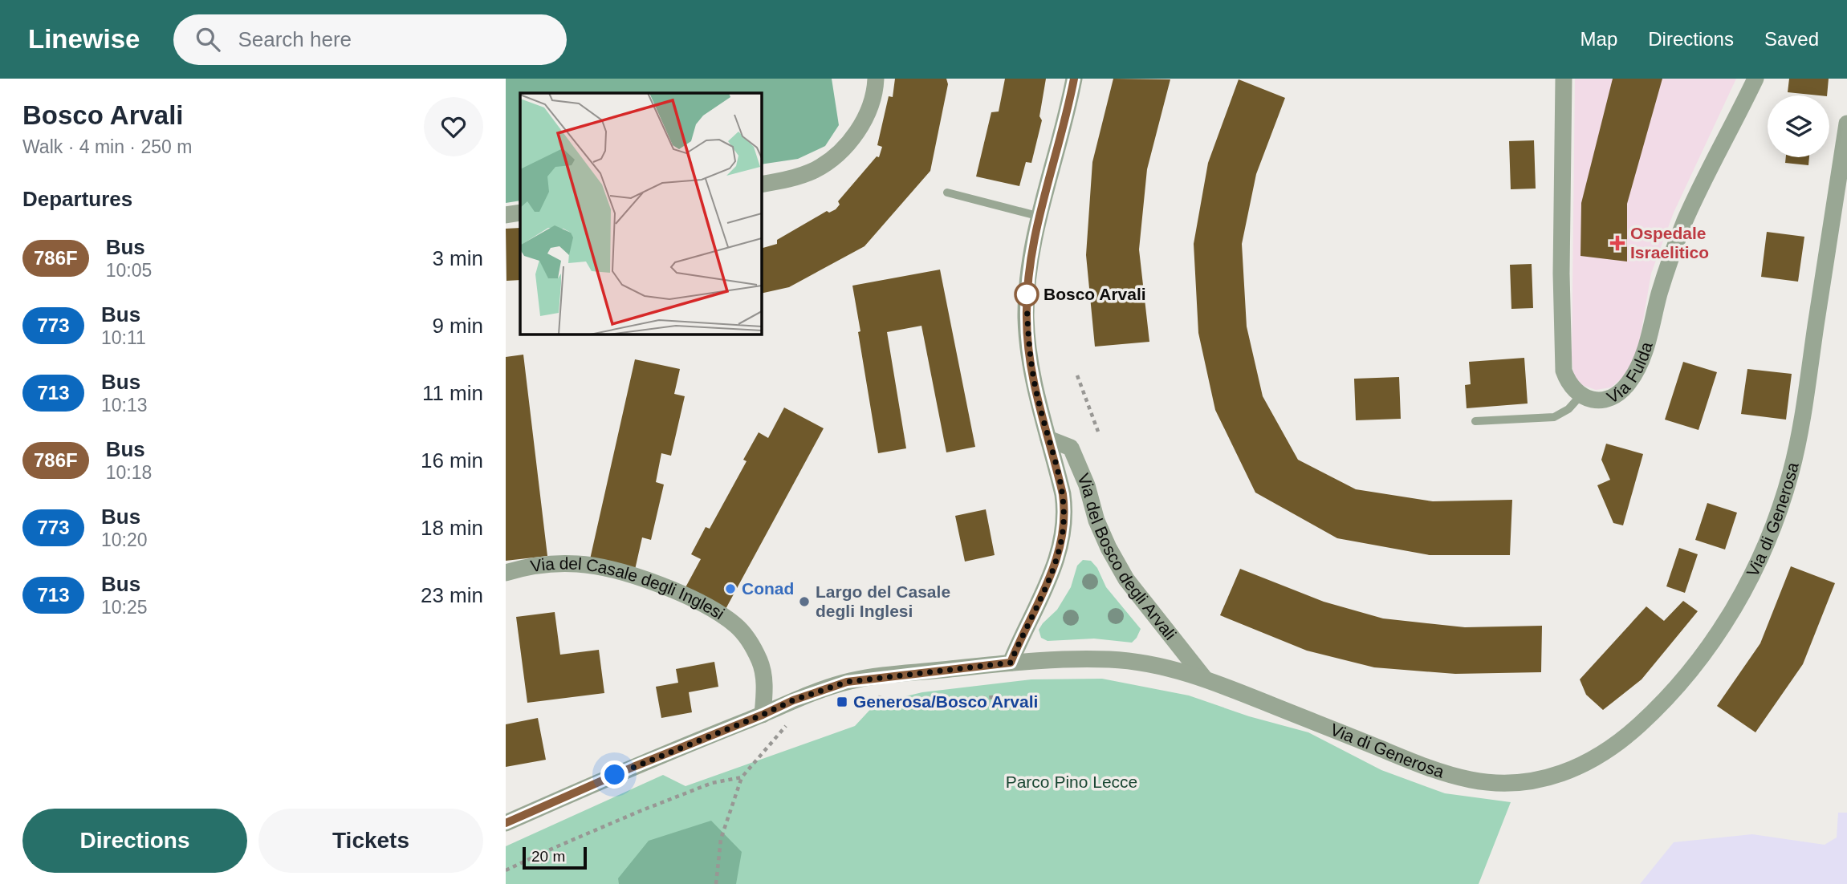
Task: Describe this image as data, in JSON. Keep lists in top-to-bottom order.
{
  "streets": {
    "street": [
      "Via Fulda",
      "Via di Generosa",
      "Via del Bosco degli Arvali",
      "Via del Casale degli Inglesi"
    ]
  },
  "crossings": [
    ["Via di Generosa", "Via del Bosco degli Arvali"],
    ["Via di Generosa", "Via del Casale degli Inglesi"]
  ],
  "parks": ["Parco Pino Lecce"],
  "places": {
    "health": ["Ospedale Israelitico"],
    "other": ["Bosco Arvali", "Conad", "Largo del Casale degli Inglesi"],
    "transit": ["Generosa/Bosco Arvali"]
  },
  "lines": ["bus line 786F"],
  "scale_bar": "20 m",
  "page": {
    "header": "Linewise",
    "search": "Search here",
    "nav": ["Map", "Directions", "Saved"],
    "heading": [
      ["Bosco Arvali", "Walk · 4 min · 250 m"],
      "Departures"
    ],
    "list": [
      {
        "mark": "786F",
        "name": "Bus",
        "note": "10:05",
        "value": "3 min"
      },
      {
        "mark": "773",
        "name": "Bus",
        "note": "10:11",
        "value": "9 min"
      },
      {
        "mark": "713",
        "name": "Bus",
        "note": "10:13",
        "value": "11 min"
      },
      {
        "mark": "786F",
        "name": "Bus",
        "note": "10:18",
        "value": "16 min"
      },
      {
        "mark": "773",
        "name": "Bus",
        "note": "10:20",
        "value": "18 min"
      },
      {
        "mark": "713",
        "name": "Bus",
        "note": "10:25",
        "value": "23 min"
      }
    ],
    "buttons": ["Directions", "Tickets"],
    "scale": "20 m"
  }
}
